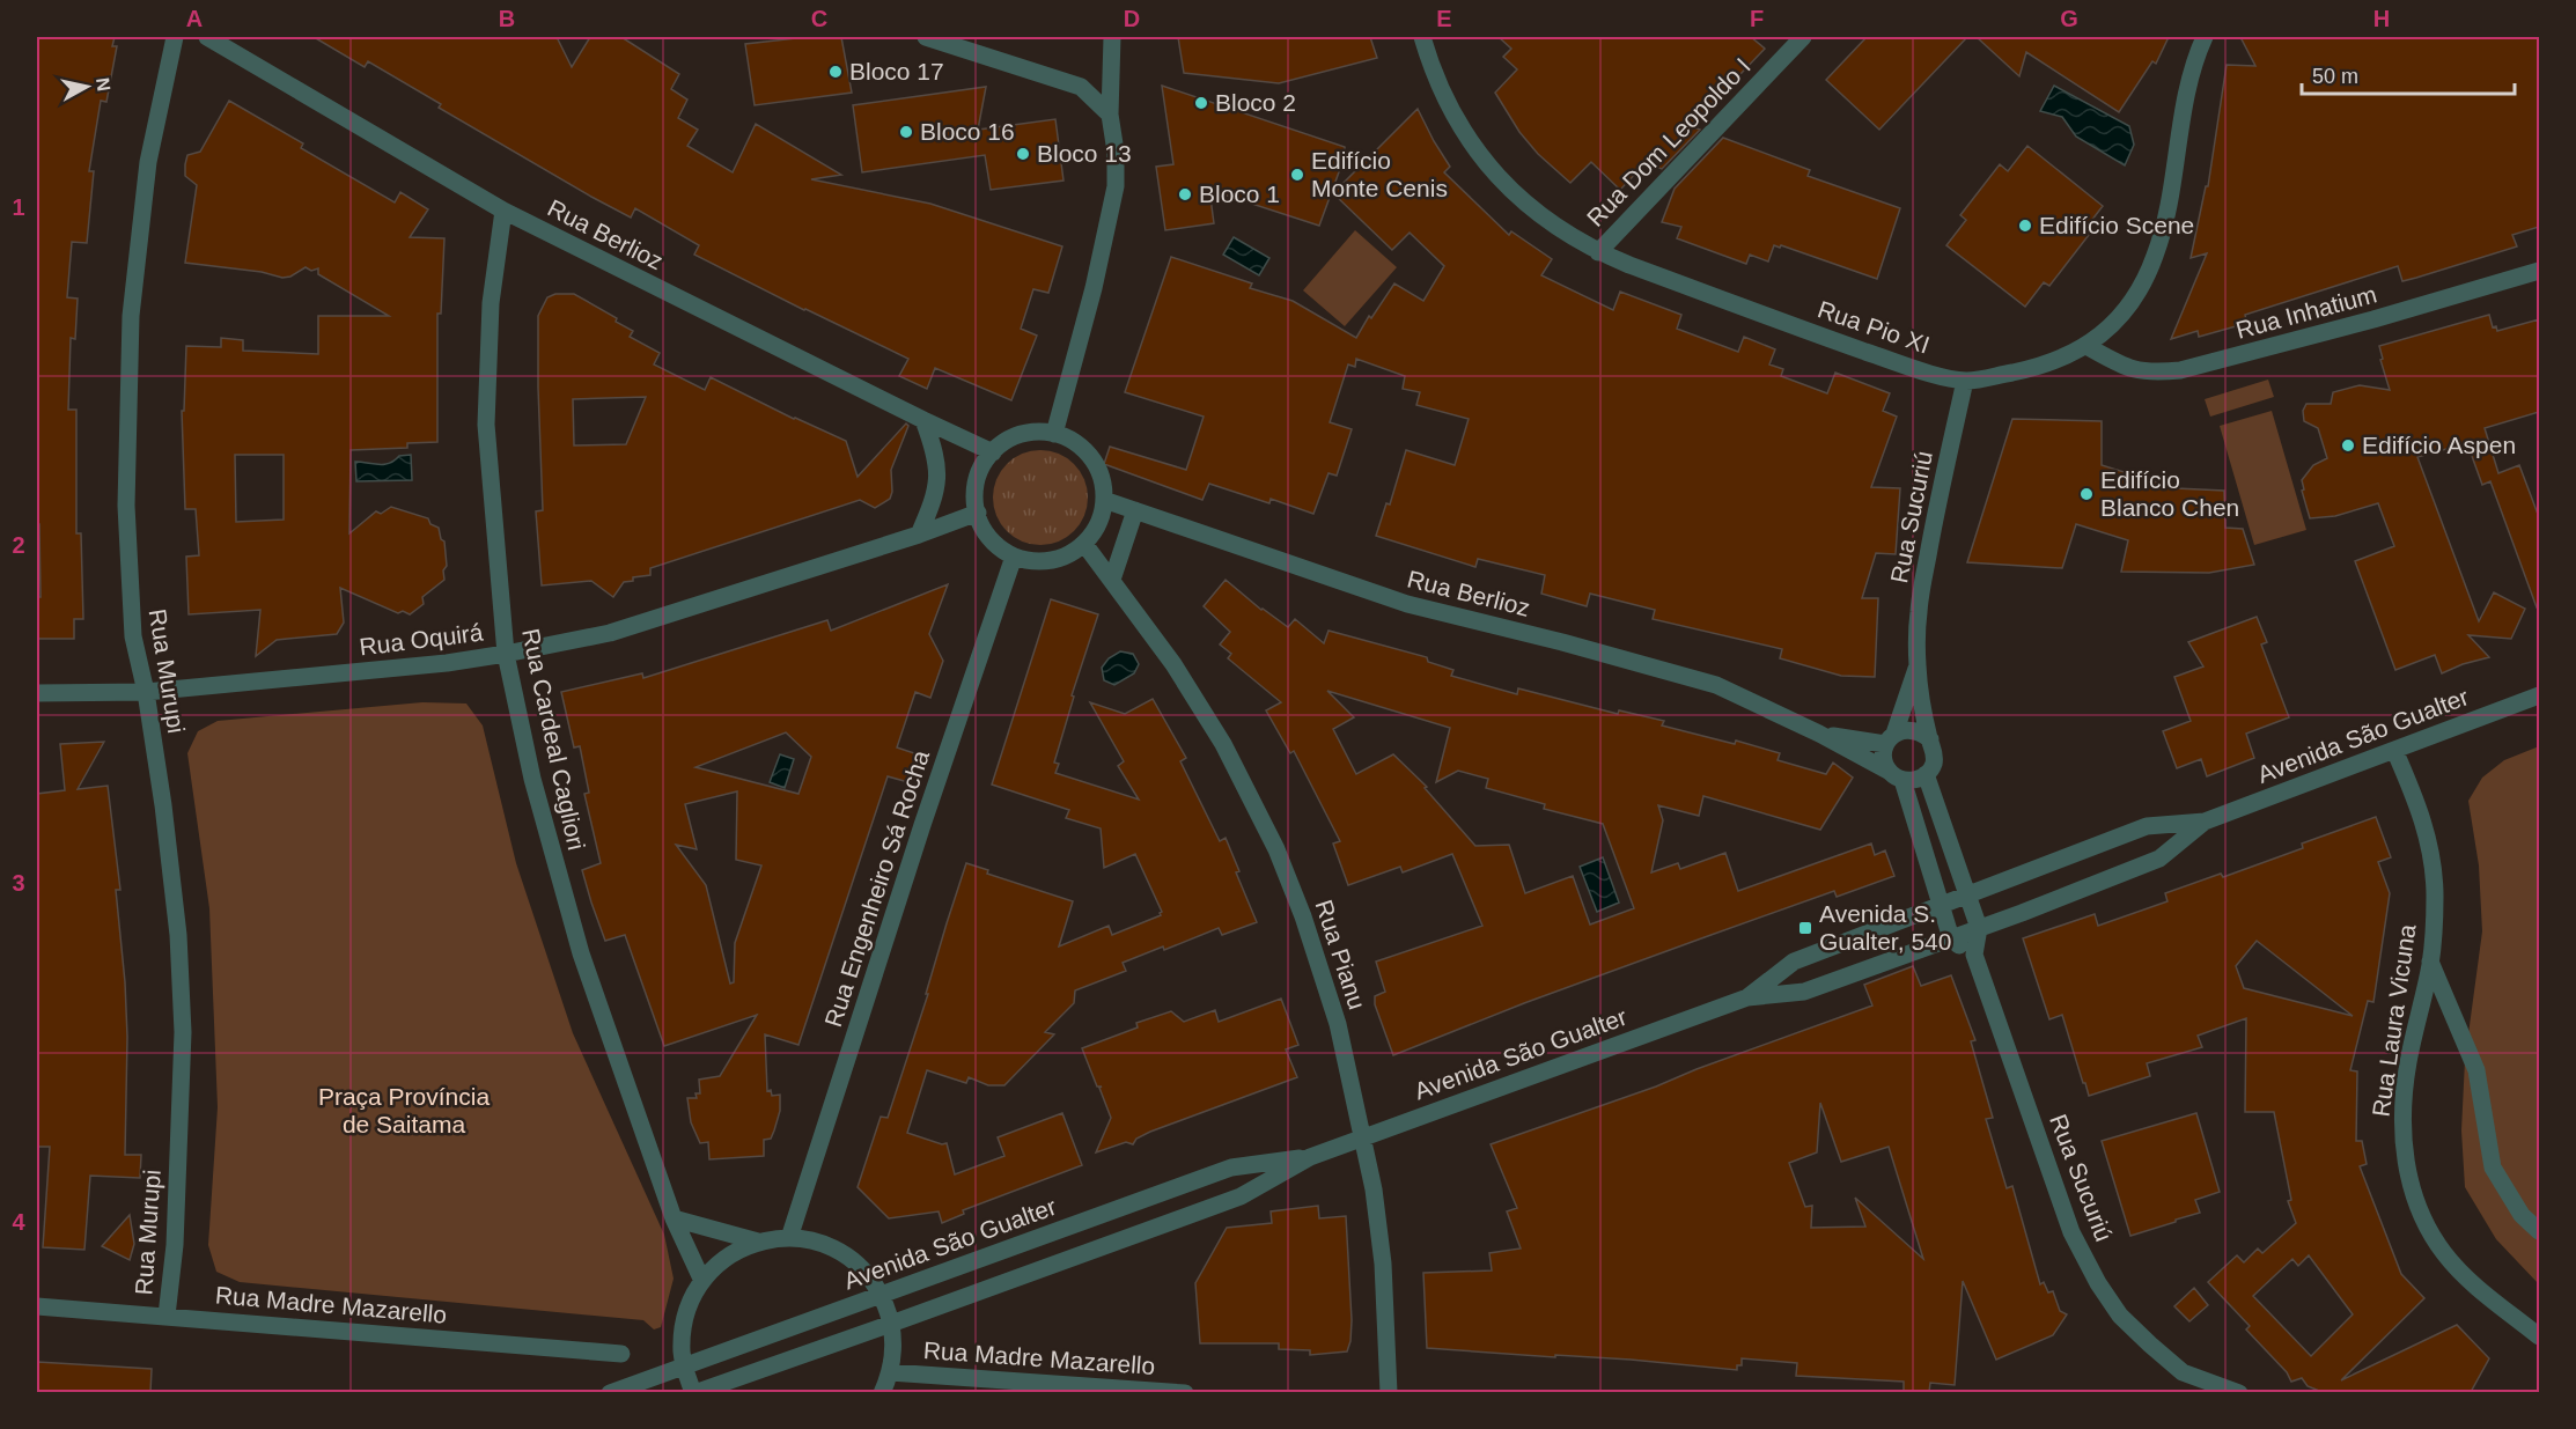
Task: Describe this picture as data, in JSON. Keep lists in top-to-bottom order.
{
  "streets": {
    "street": [
      "Rua Dom Leopoldo I",
      "Rua Berlioz",
      "Rua Inhatium",
      "Rua Pio XI",
      "Rua Sucuriú",
      "Rua Oquirá",
      "Rua Murupi",
      "Avenida São Gualter",
      "Rua Cardeal Cagliori",
      "Rua Engenheiro Sá Rocha",
      "Rua Pianu",
      "Rua Laura Vicuna",
      "Rua Madre Mazarello"
    ]
  },
  "crossings": [
    ["Rua Dom Leopoldo I", "Rua Pio XI"],
    ["Rua Berlioz", "Rua Sucuriú"],
    ["Rua Berlioz", "Rua Oquirá"],
    ["Rua Berlioz", "Rua Cardeal Cagliori"],
    ["Rua Berlioz", "Rua Engenheiro Sá Rocha"],
    ["Rua Berlioz", "Rua Pianu"],
    ["Rua Inhatium", "Rua Pio XI"],
    ["Rua Pio XI", "Rua Sucuriú"],
    ["Rua Sucuriú", "Avenida São Gualter"],
    ["Rua Oquirá", "Rua Murupi"],
    ["Rua Oquirá", "Rua Cardeal Cagliori"],
    ["Rua Oquirá", "Rua Engenheiro Sá Rocha"],
    ["Rua Oquirá", "Rua Pianu"],
    ["Rua Murupi", "Rua Madre Mazarello"],
    ["Avenida São Gualter", "Rua Pianu"],
    ["Avenida São Gualter", "Rua Laura Vicuna"],
    ["Rua Engenheiro Sá Rocha", "Rua Pianu"]
  ],
  "parks": ["Praça Província de Saitama"],
  "places": {
    "other": [
      "Bloco 17",
      "Bloco 2",
      "Bloco 16",
      "Bloco 13",
      "Edifício Monte Cenis",
      "Bloco 1",
      "Edifício Scene",
      "Edifício Aspen",
      "Edifício Blanco Chen"
    ],
    "transit": ["Avenida S. Gualter, 540"]
  },
  "scale_bar": "50 m",
  "north": "right",
  "grid": {
    "columns": [
      "A",
      "B",
      "C",
      "D",
      "E",
      "F",
      "G",
      "H"
    ],
    "rows": [
      "1",
      "2",
      "3",
      "4"
    ]
  }
}
